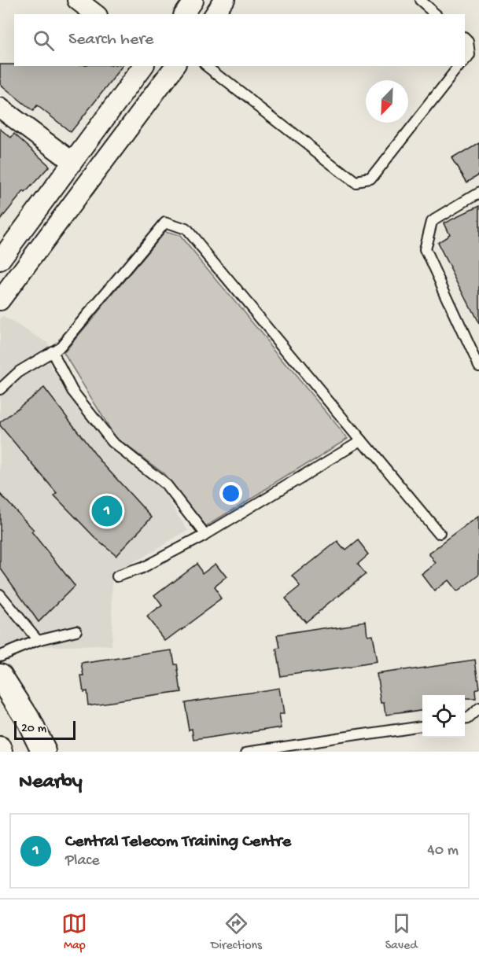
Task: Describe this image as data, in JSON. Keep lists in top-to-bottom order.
{
  "scale_bar": "20 m",
  "north": "bottom left",
  "page": {
    "search": "Search here",
    "pins": "1",
    "scale": "20 m",
    "heading": "Nearby",
    "list": [
      {
        "mark": "1",
        "name": "Central Telecom Training Centre",
        "note": "Place",
        "value": "40 m"
      }
    ],
    "nav": ["Map", "Directions", "Saved"]
  }
}
